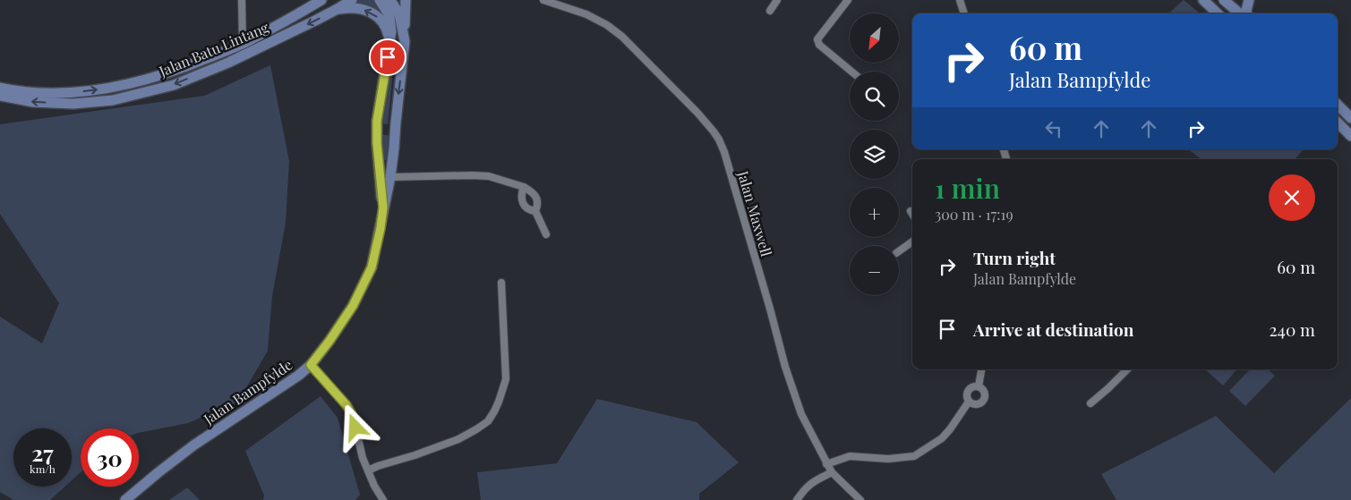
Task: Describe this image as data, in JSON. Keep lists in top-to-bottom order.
{
  "streets": {
    "main road": ["Jalan Batu Lintang", "Jalan Bampfylde"],
    "street": ["Jalan Maxwell"]
  },
  "north": "bottom left",
  "page": {
    "map_buttons": ["+", "−"],
    "turn": ["60 m", "Jalan Bampfylde"],
    "heading": ["1 min", "300 m · 17:19"],
    "list": [
      {
        "name": "Turn right",
        "note": "Jalan Bampfylde",
        "value": "60 m"
      },
      {
        "name": "Arrive at destination",
        "value": "240 m"
      }
    ],
    "speed": "27 km/h",
    "limit": "30"
  }
}
